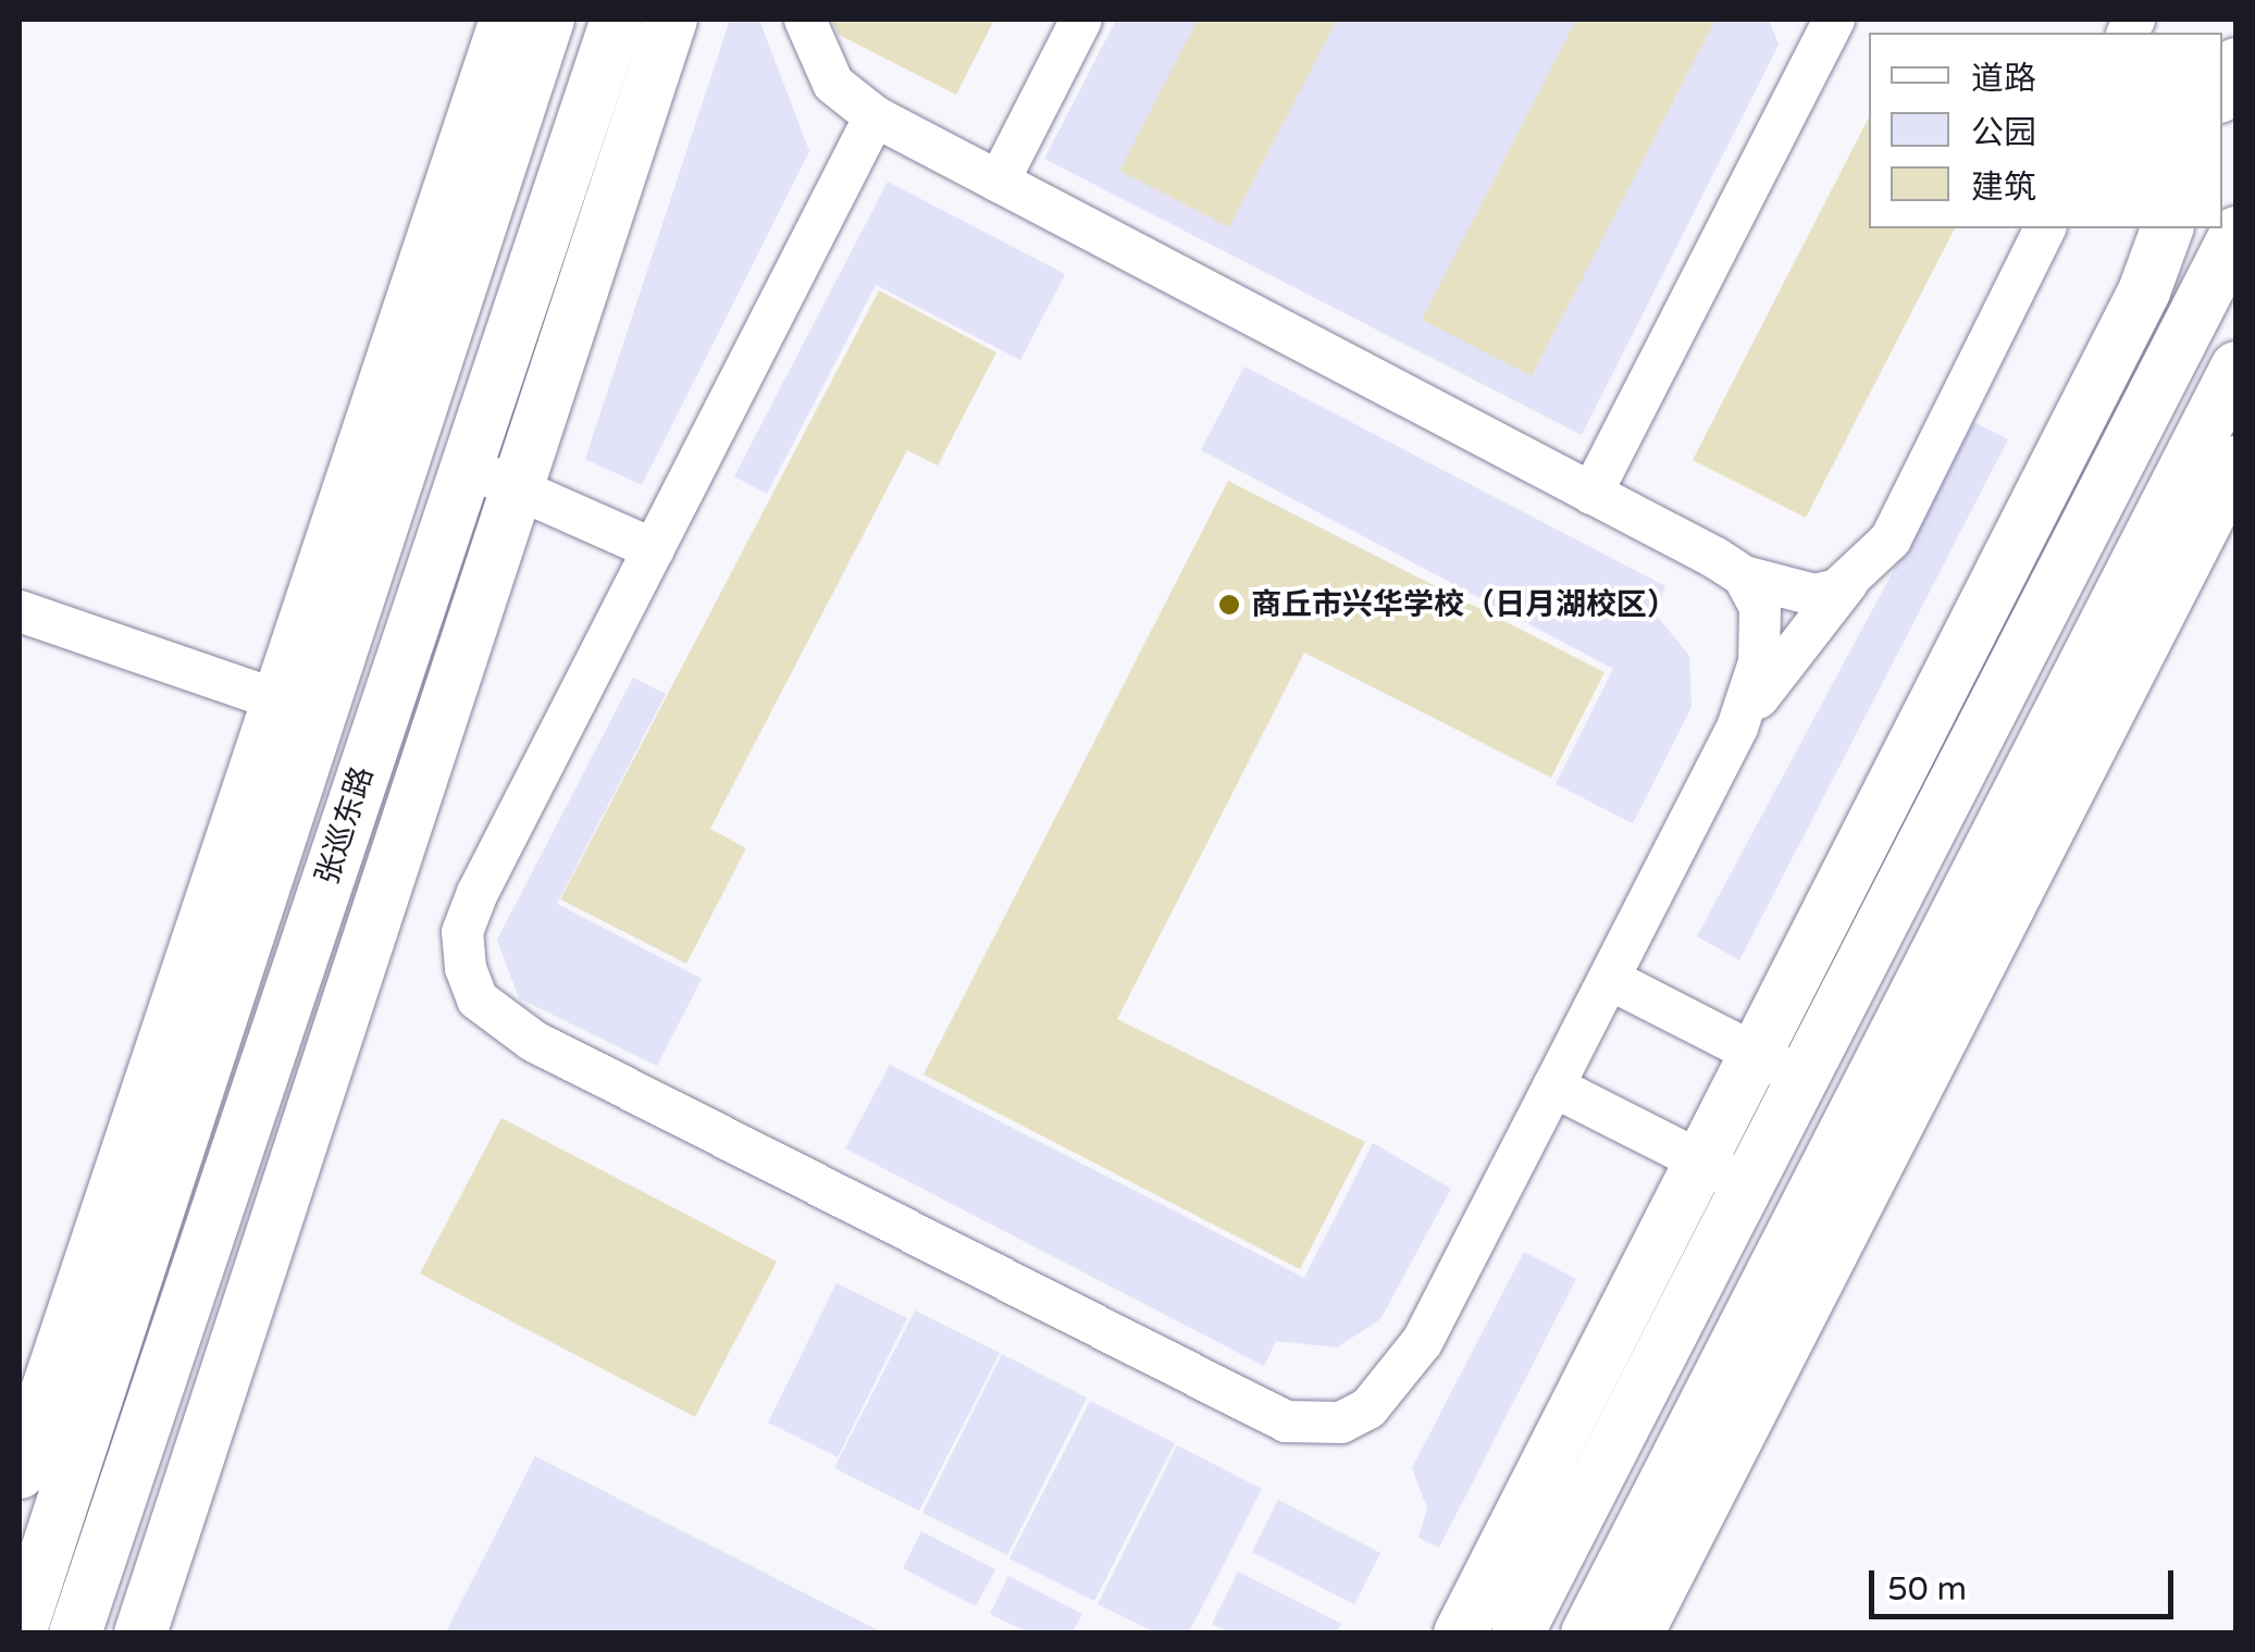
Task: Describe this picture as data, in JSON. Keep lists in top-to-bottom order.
{
  "streets": {
    "main road": ["张巡东路"]
  },
  "places": ["商丘市兴华学校（日月湖校区）"],
  "legend": ["道路", "公园", "建筑"],
  "scale_bar": "50 m"
}
